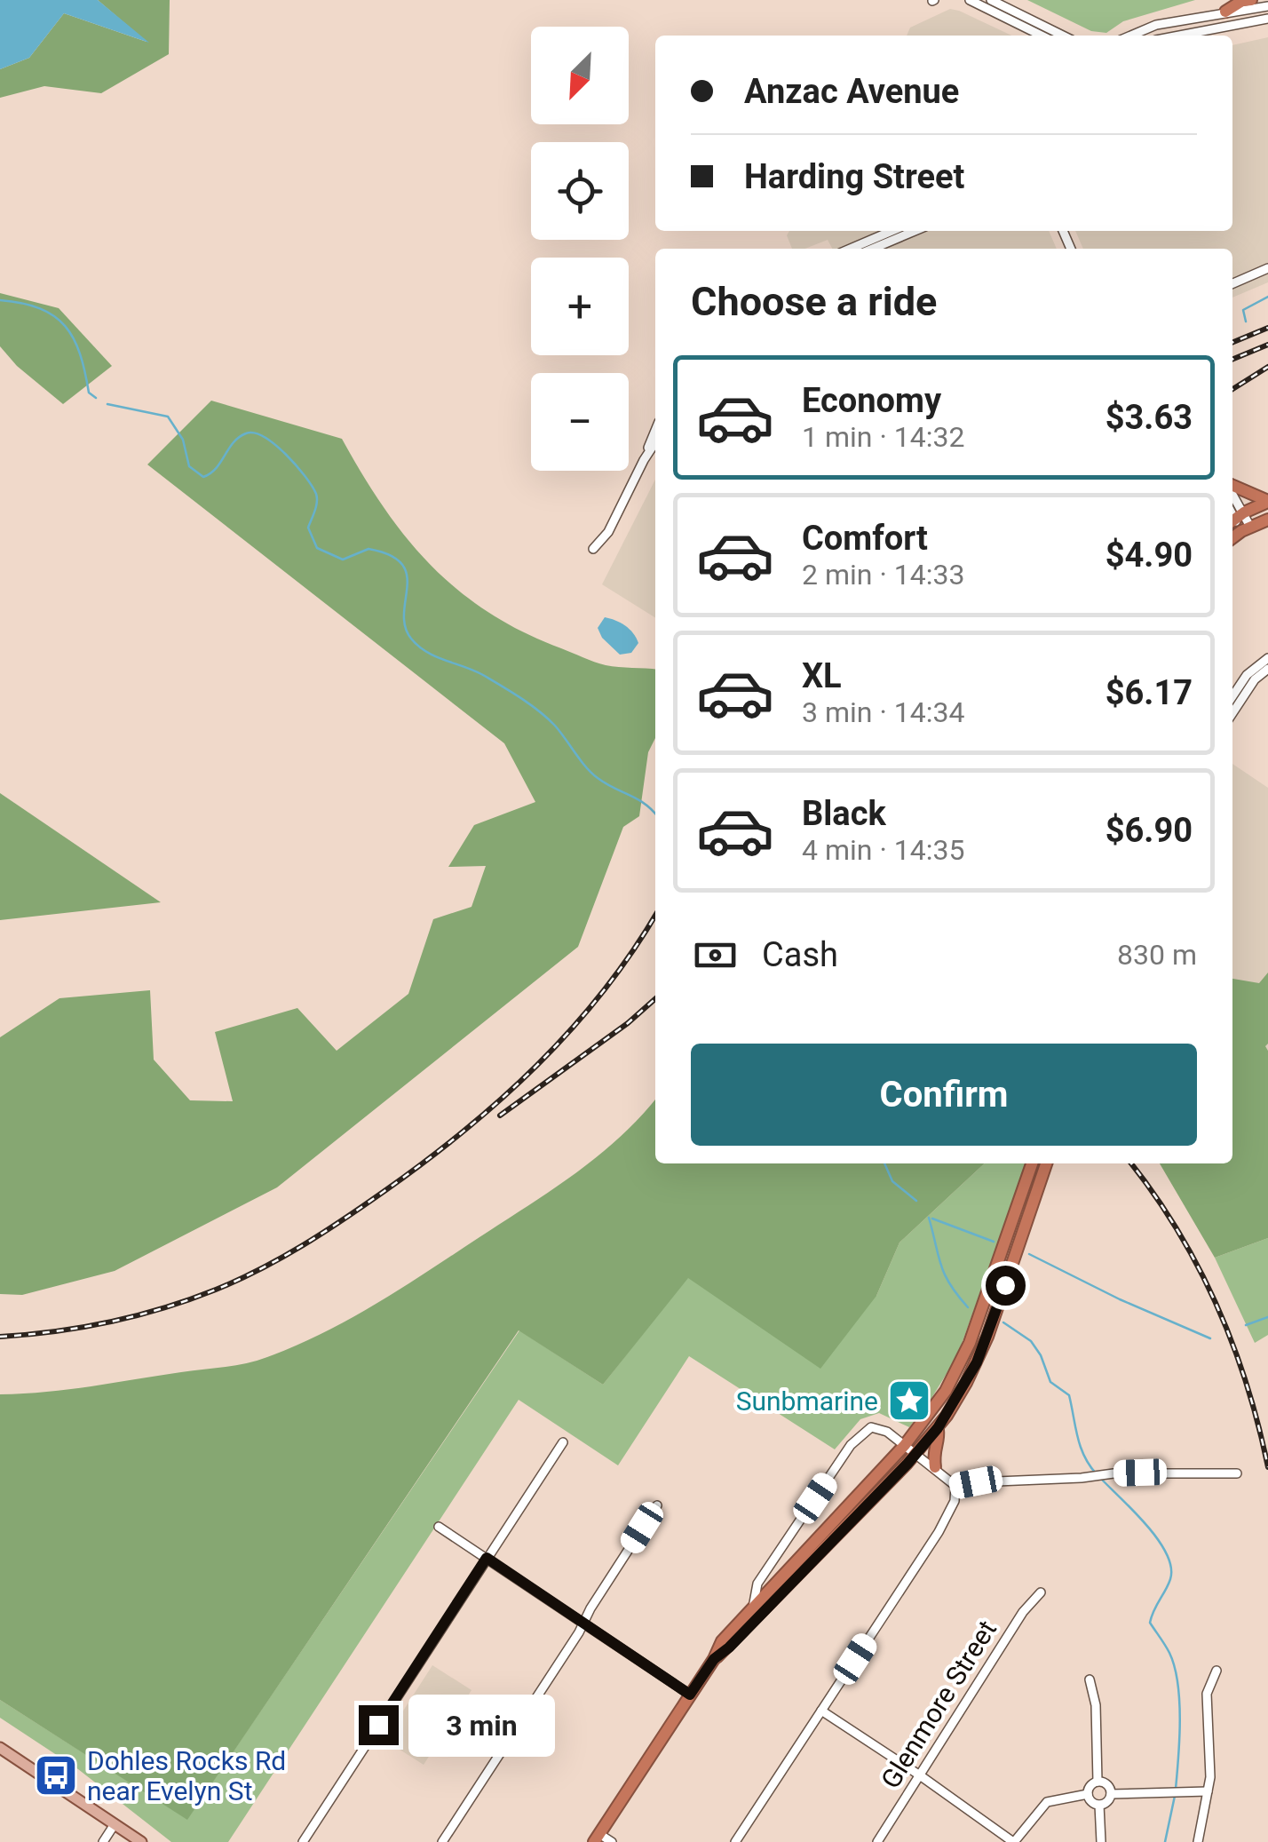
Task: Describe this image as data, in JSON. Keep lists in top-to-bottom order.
{
  "streets": {
    "street": ["Glenmore Street"]
  },
  "places": {
    "place": ["Sunbmarine"],
    "bus stop": ["Dohles Rocks Rd near Evelyn St"]
  },
  "north": "bottom left",
  "page": {
    "map_buttons": ["+", "−"],
    "banner": ["Anzac Avenue", "Harding Street"],
    "heading": "Choose a ride",
    "list": [
      {
        "name": "Economy",
        "note": "1 min · 14:32",
        "value": "$3.63"
      },
      {
        "name": "Comfort",
        "note": "2 min · 14:33",
        "value": "$4.90"
      },
      {
        "name": "XL",
        "note": "3 min · 14:34",
        "value": "$6.17"
      },
      {
        "name": "Black",
        "note": "4 min · 14:35",
        "value": "$6.90"
      }
    ],
    "pay": ["Cash", "830 m"],
    "buttons": "Confirm",
    "bubble": "3 min"
  }
}
